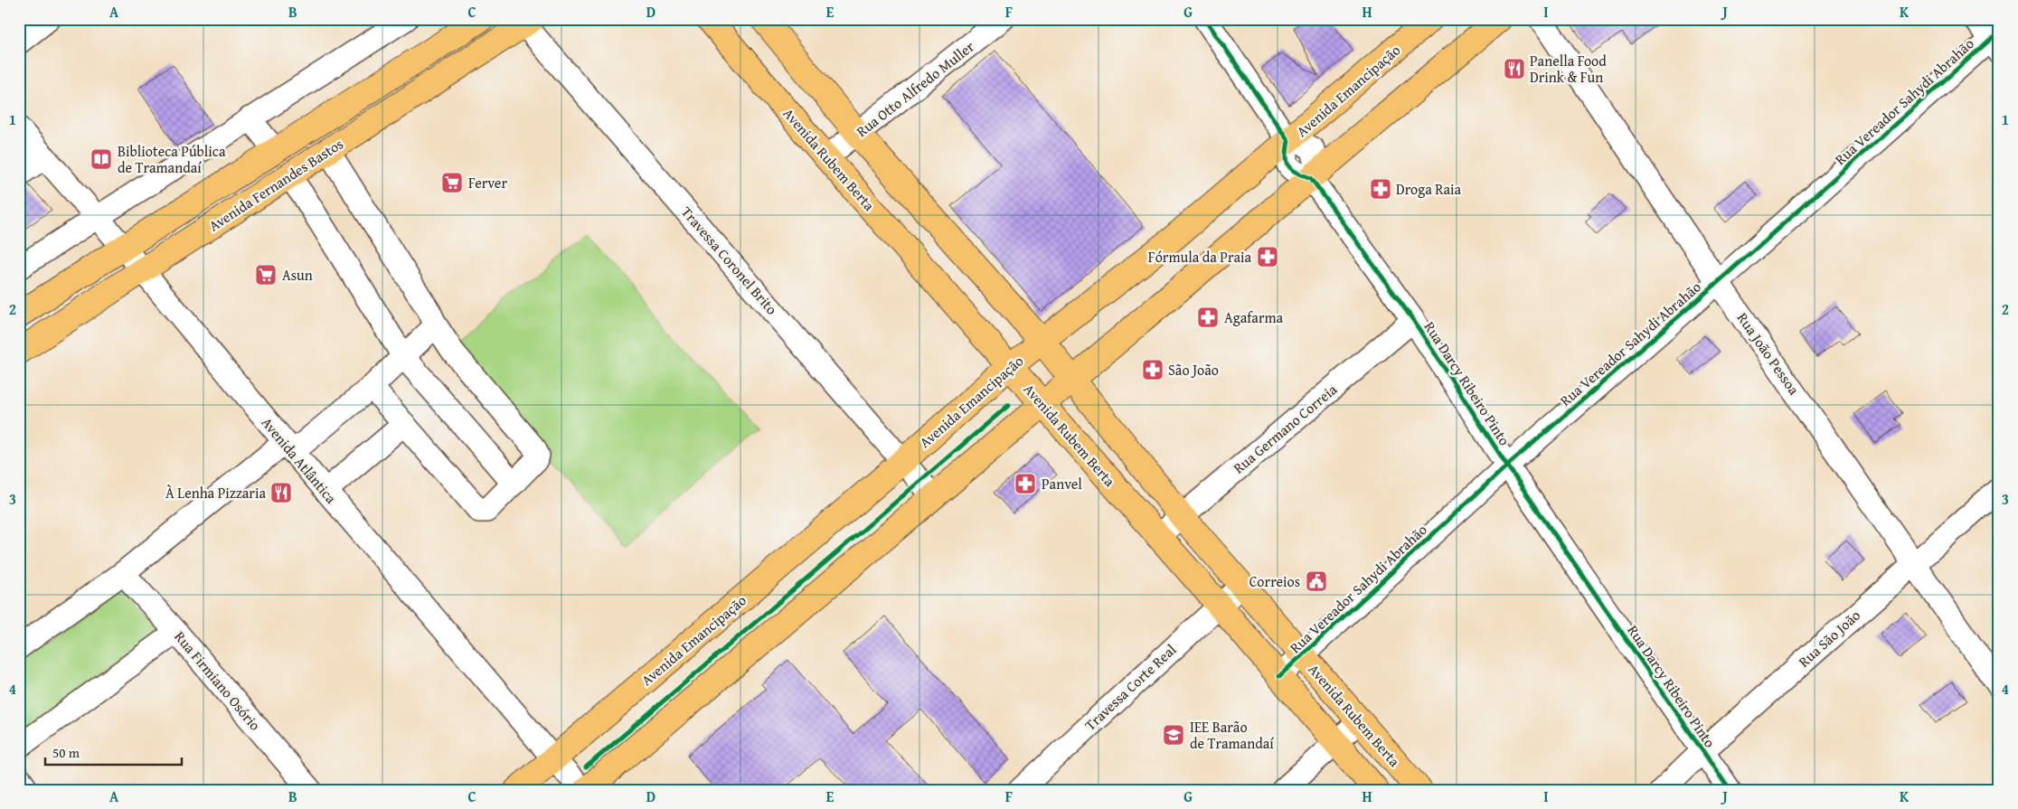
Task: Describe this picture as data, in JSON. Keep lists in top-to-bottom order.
{
  "streets": {
    "main road": ["Avenida Emancipação", "Avenida Rubem Berta", "Avenida Fernandes Bastos"],
    "street": [
      "Rua Otto Alfredo Muller",
      "Rua Vereador Sahydi Abrahão",
      "Travessa Coronel Brito",
      "Rua João Pessoa",
      "Rua Darcy Ribeiro Pinto",
      "Rua Germano Correia",
      "Avenida Atlântica",
      "Rua São João",
      "Rua Firmiano Osório",
      "Travessa Corte Real"
    ]
  },
  "crossings": [
    ["Rua Otto Alfredo Muller", "Avenida Rubem Berta"],
    ["Avenida Emancipação", "Avenida Rubem Berta"],
    ["Avenida Emancipação", "Travessa Coronel Brito"],
    ["Avenida Emancipação", "Avenida Atlântica"],
    ["Rua Vereador Sahydi Abrahão", "Avenida Rubem Berta"],
    ["Rua Vereador Sahydi Abrahão", "Rua João Pessoa"],
    ["Rua Vereador Sahydi Abrahão", "Rua Darcy Ribeiro Pinto"],
    ["Avenida Rubem Berta", "Rua Germano Correia"],
    ["Avenida Rubem Berta", "Travessa Corte Real"],
    ["Avenida Fernandes Bastos", "Travessa Coronel Brito"],
    ["Avenida Fernandes Bastos", "Avenida Atlântica"],
    ["Rua João Pessoa", "Rua São João"],
    ["Rua Darcy Ribeiro Pinto", "Rua Germano Correia"],
    ["Rua Darcy Ribeiro Pinto", "Rua São João"]
  ],
  "places": {
    "restaurant": ["Panella Food Drink & Fun", "À Lenha Pizzaria"],
    "library": ["Biblioteca Pública de Tramandaí"],
    "supermarket": ["Ferver", "Asun"],
    "pharmacy": [
      "Droga Raia",
      "Fórmula da Praia",
      "Agafarma",
      "São João",
      "Panvel"
    ],
    "public building": ["Correios"],
    "school or university": ["IEE Barão de Tramandaí"]
  },
  "scale_bar": "50 m",
  "grid": {
    "columns": [
      "A",
      "B",
      "C",
      "D",
      "E",
      "F",
      "G",
      "H",
      "I",
      "J",
      "K"
    ],
    "rows": [
      "1",
      "2",
      "3",
      "4"
    ]
  }
}
